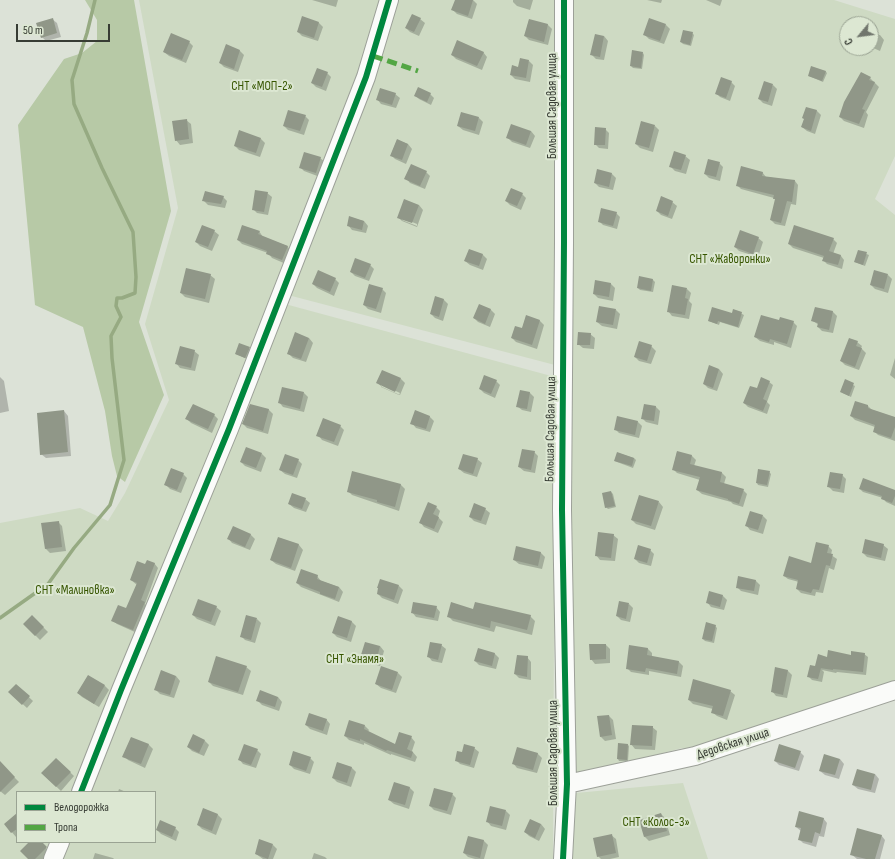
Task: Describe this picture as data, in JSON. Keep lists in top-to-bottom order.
{
  "streets": {
    "street": ["Большая Садовая улица", "Дедовская улица"]
  },
  "crossings": [
    ["Большая Садовая улица", "Дедовская улица"]
  ],
  "parks": [
    "СНТ «МОП-2»",
    "СНТ «Жаворонки»",
    "СНТ «Малиновка»",
    "СНТ «Знамя»",
    "СНТ «Колос-3»"
  ],
  "legend": ["Велодорожка", "Тропа"],
  "scale_bar": "50 m",
  "north": "bottom left"
}
